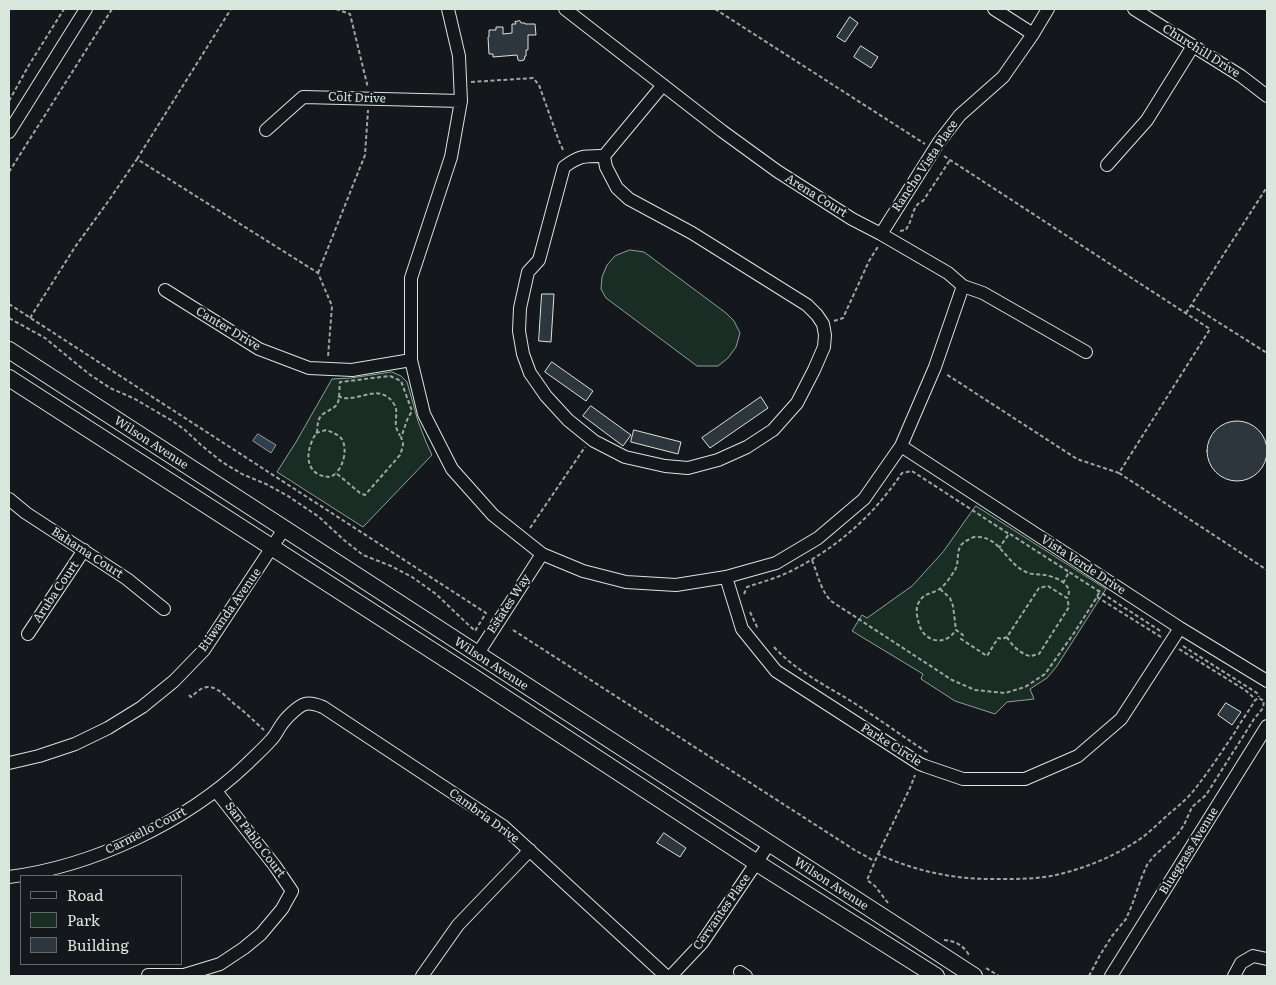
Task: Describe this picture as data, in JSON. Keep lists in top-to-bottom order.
{
  "streets": {
    "main road": ["Wilson Avenue"],
    "street": [
      "Churchill Drive",
      "Colt Drive",
      "Rancho Vista Place",
      "Arena Court",
      "Canter Drive",
      "Bahama Court",
      "Vista Verde Drive",
      "Aruba Court",
      "Estates Way",
      "Etiwanda Avenue",
      "Parke Circle",
      "Cambria Drive",
      "Carmello Court",
      "San Pablo Court",
      "Bluegrass Avenue",
      "Cervantes Place"
    ]
  },
  "crossings": [
    ["Rancho Vista Place", "Arena Court"],
    ["Wilson Avenue", "Estates Way"],
    ["Wilson Avenue", "Etiwanda Avenue"],
    ["Wilson Avenue", "Cervantes Place"],
    ["Bahama Court", "Aruba Court"],
    ["Vista Verde Drive", "Parke Circle"],
    ["Cambria Drive", "Carmello Court"],
    ["Carmello Court", "San Pablo Court"]
  ],
  "legend": ["Road", "Park", "Building"]
}
